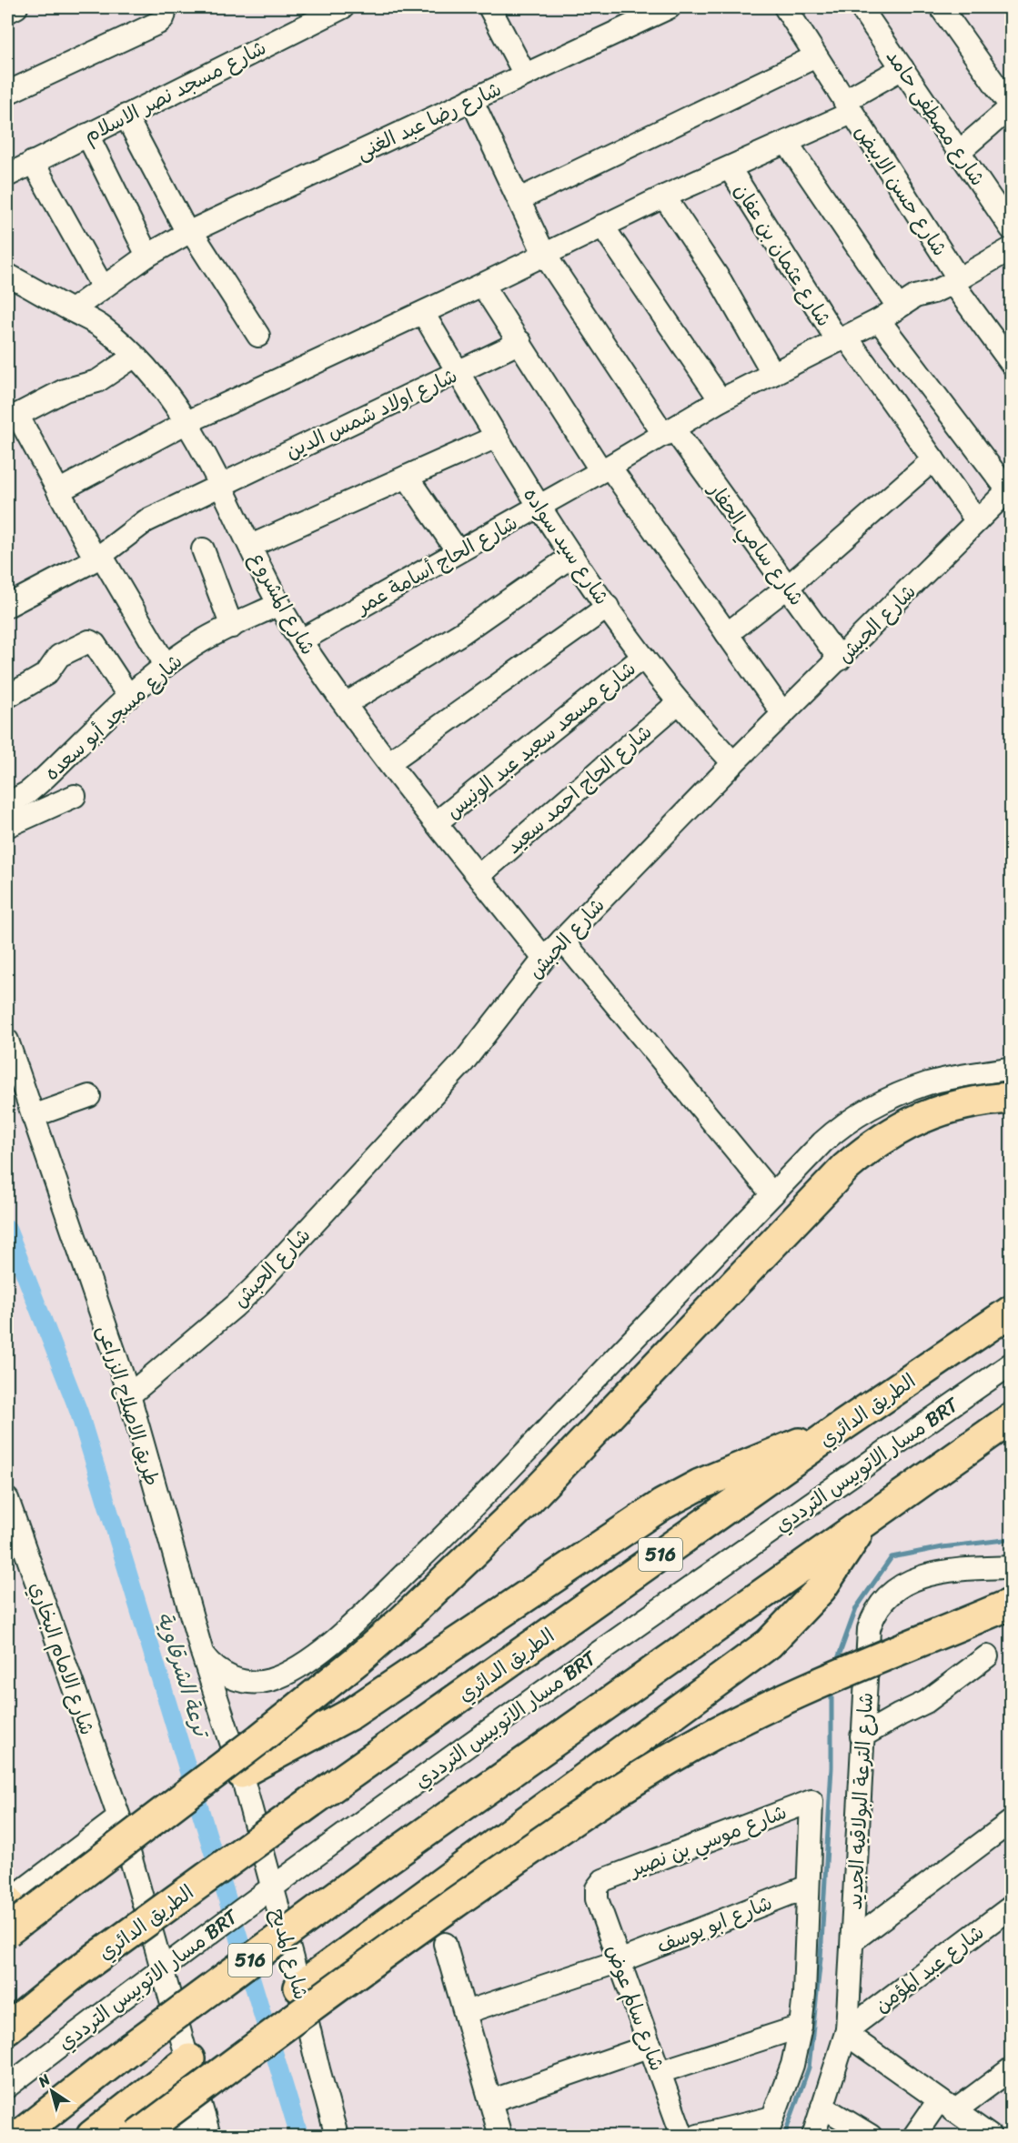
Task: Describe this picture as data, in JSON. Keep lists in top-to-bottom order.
{
  "streets": {
    "highway": ["الطريق الدائري", "516"],
    "street": [
      "شارع مسجد نصر الاسلام",
      "شارع مصطفى حامد",
      "شارع رضا عبد الغنى",
      "شارع حسن الابيض",
      "شارع عثمان بن عفان",
      "شارع اولاد شمس الدين",
      "شارع سامي الحفار",
      "شارع سيد سواده",
      "شارع الحاج أسامة عمر",
      "شارع المشروع",
      "شارع الحبش",
      "شارع مسجد أبو سعده",
      "شارع مسعد سعيد عبد الونيس",
      "شارع الحاج احمد سعيد",
      "طريق الاصلاح الزراعى",
      "مسار الاتوبيس الترددي BRT",
      "شارع الامام البخاري",
      "شارع الترعة البولاقيه الجديد",
      "شارع موسي بن نصير",
      "شارع ابو يوسف",
      "شارع المديح",
      "شارع عبد المؤمن",
      "شارع سالم عوض"
    ]
  },
  "crossings": [
    ["شارع مصطفى حامد", "شارع حسن الابيض"],
    ["شارع رضا عبد الغنى", "شارع سامي الحفار"],
    ["شارع رضا عبد الغنى", "شارع المشروع"],
    ["شارع حسن الابيض", "شارع الحاج أسامة عمر"],
    ["شارع عثمان بن عفان", "شارع الحاج أسامة عمر"],
    ["شارع عثمان بن عفان", "شارع الحبش"],
    ["شارع اولاد شمس الدين", "شارع سيد سواده"],
    ["شارع اولاد شمس الدين", "شارع المشروع"],
    ["شارع سامي الحفار", "شارع الحاج أسامة عمر"],
    ["شارع سامي الحفار", "شارع الحبش"],
    ["شارع سيد سواده", "شارع الحاج أسامة عمر"],
    ["شارع سيد سواده", "شارع الحبش"],
    ["شارع سيد سواده", "شارع مسعد سعيد عبد الونيس"],
    ["شارع سيد سواده", "شارع الحاج احمد سعيد"],
    ["شارع الحاج أسامة عمر", "شارع المشروع"],
    ["شارع المشروع", "شارع الحبش"],
    ["شارع المشروع", "شارع مسجد أبو سعده"],
    ["شارع المشروع", "شارع مسعد سعيد عبد الونيس"],
    ["شارع المشروع", "شارع الحاج احمد سعيد"],
    ["شارع الحبش", "طريق الاصلاح الزراعى"],
    ["طريق الاصلاح الزراعى", "شارع المديح"],
    ["شارع الترعة البولاقيه الجديد", "شارع عبد المؤمن"],
    ["شارع موسي بن نصير", "شارع ابو يوسف"],
    ["شارع موسي بن نصير", "شارع سالم عوض"],
    ["شارع ابو يوسف", "شارع سالم عوض"]
  ],
  "water": ["ترعة الشرقاوية"],
  "north": "top left"
}
